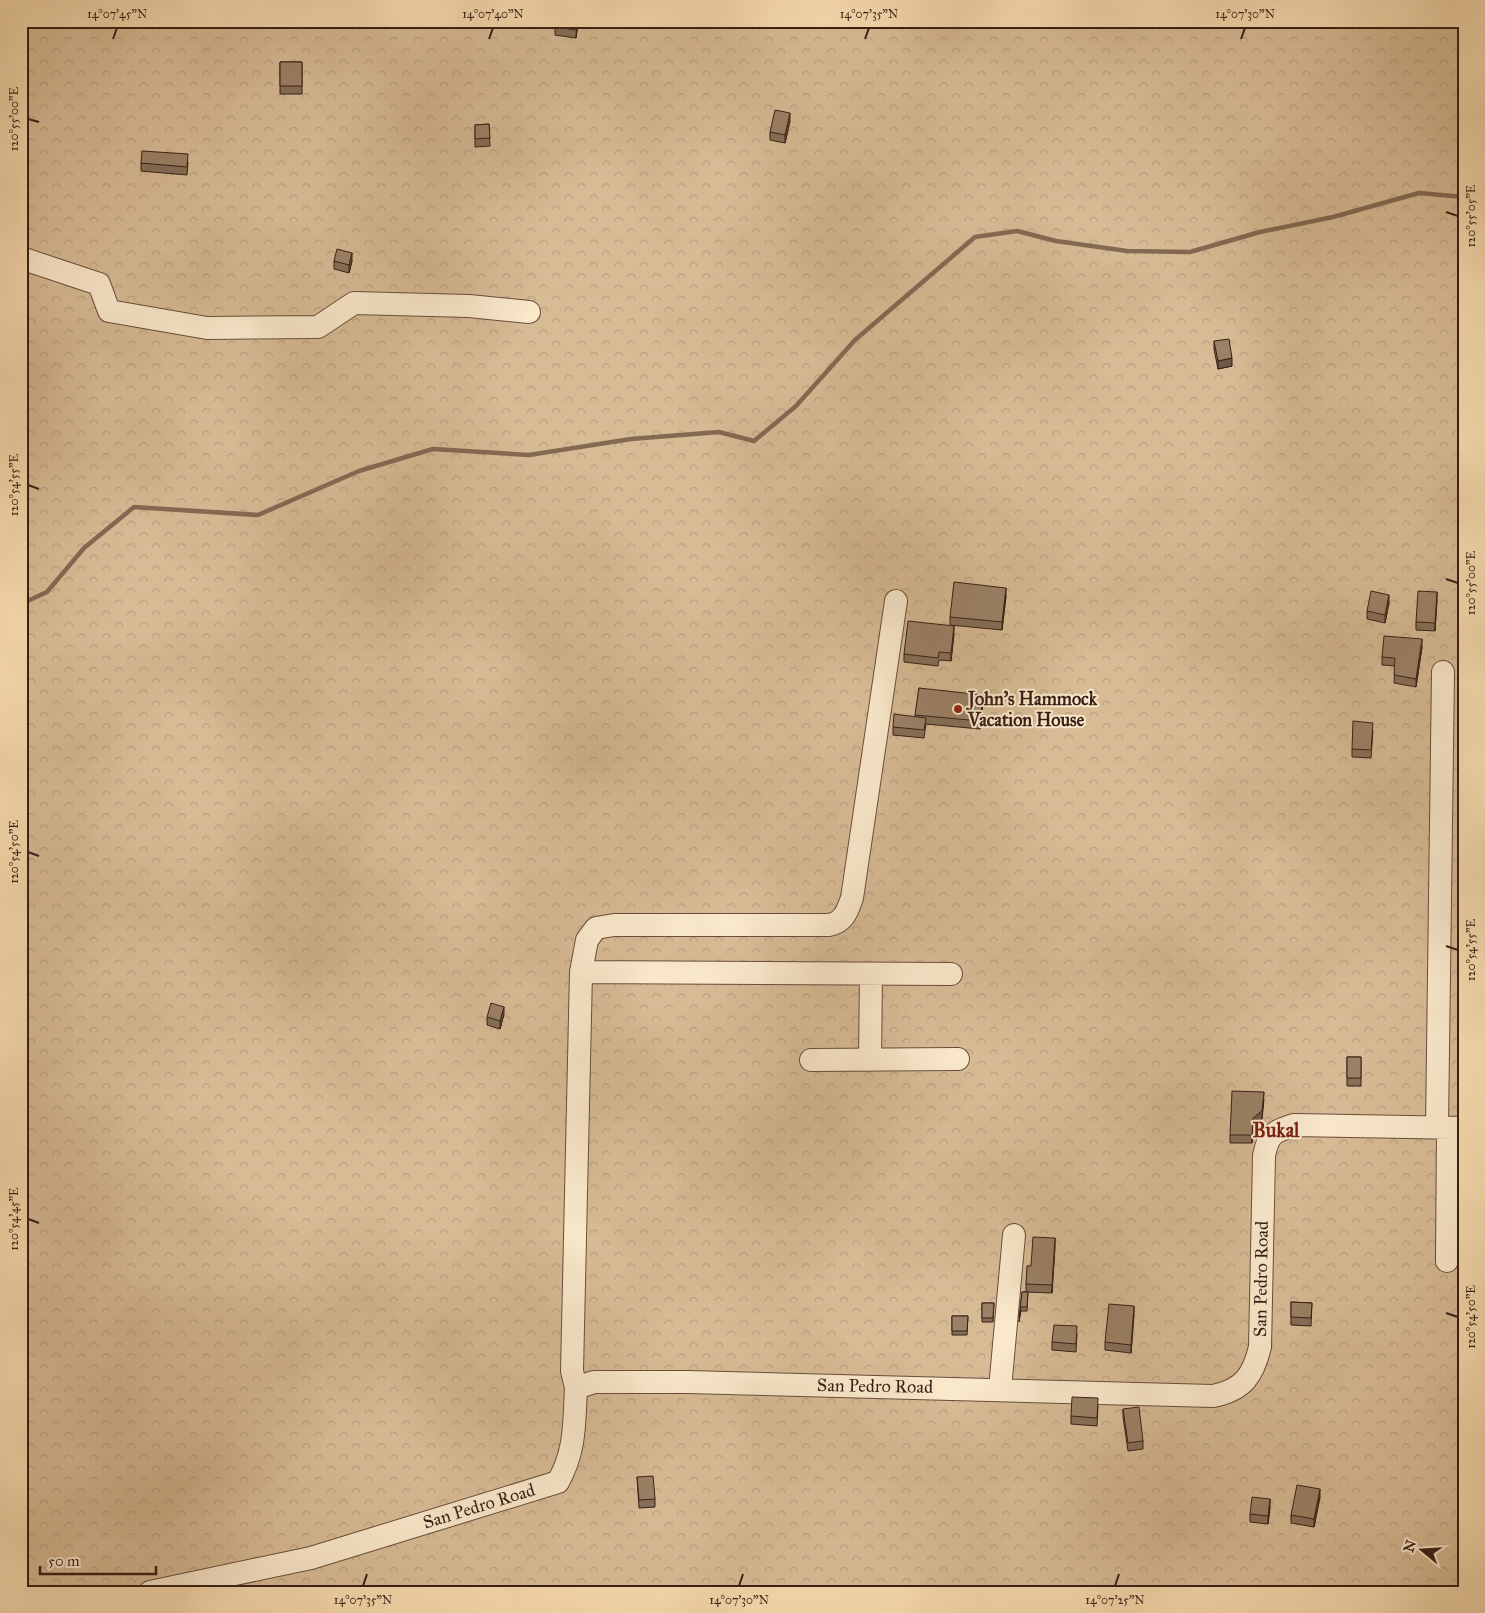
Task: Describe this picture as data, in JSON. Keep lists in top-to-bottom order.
{
  "streets": {
    "street": ["San Pedro Road"]
  },
  "districts": ["Bukal"],
  "places": ["John's Hammock Vacation House"],
  "scale_bar": "50 m",
  "north": "left",
  "coordinates": [
    "14°07'45\"N",
    "14°07'40\"N",
    "14°07'35\"N",
    "14°07'30\"N",
    "120°55'00\"E",
    "120°55'05\"E",
    "120°54'55\"E",
    "120°54'50\"E",
    "120°54'45\"E",
    "14°07'25\"N"
  ]
}
